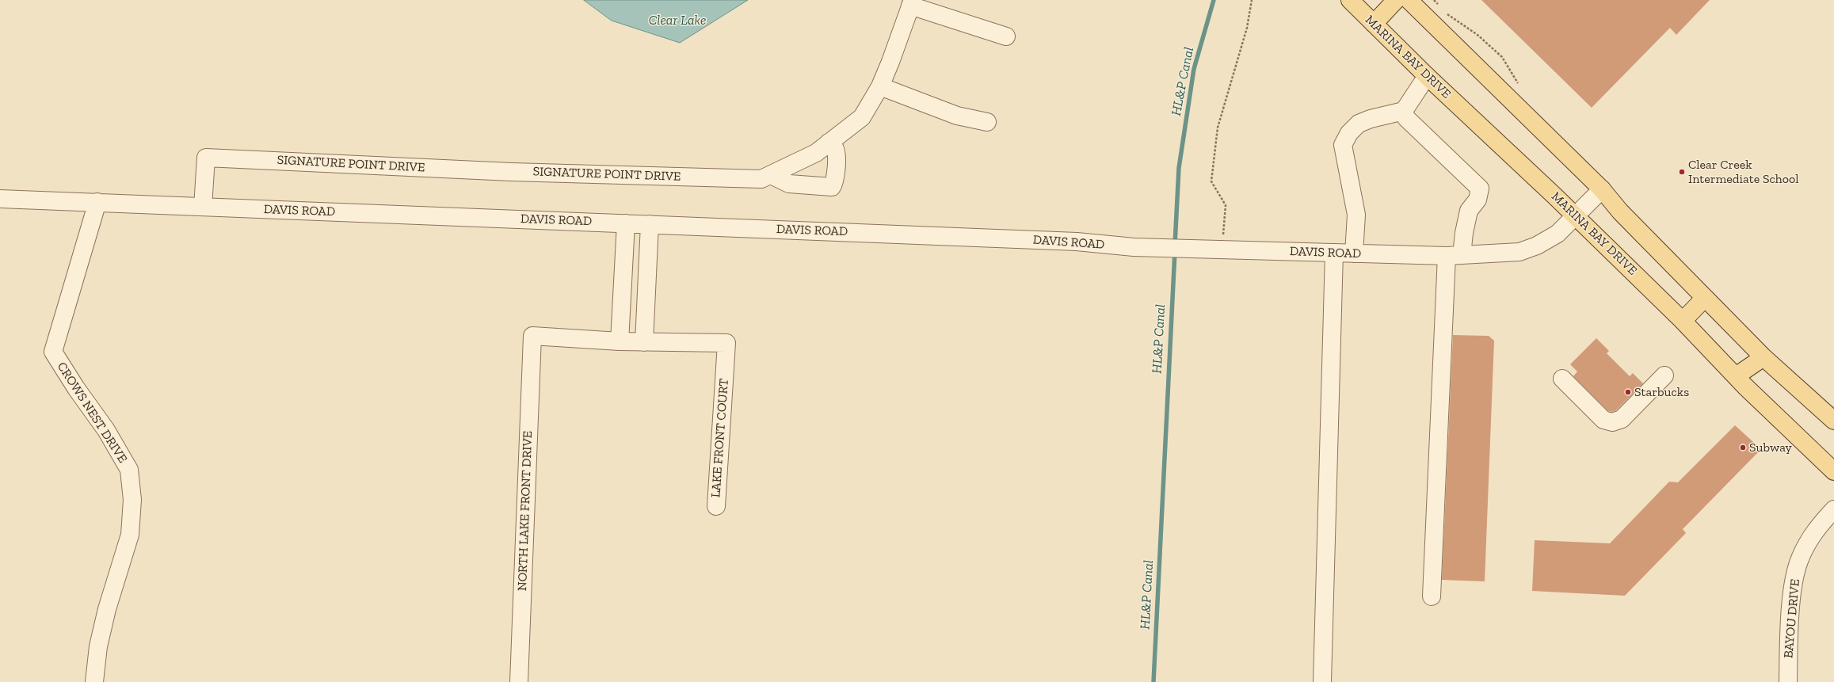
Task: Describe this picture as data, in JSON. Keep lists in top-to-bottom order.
{
  "streets": {
    "main road": ["MARINA BAY DRIVE"],
    "street": [
      "SIGNATURE POINT DRIVE",
      "DAVIS ROAD",
      "CROWS NEST DRIVE",
      "LAKE FRONT COURT",
      "NORTH LAKE FRONT DRIVE",
      "BAYOU DRIVE"
    ]
  },
  "crossings": [
    ["MARINA BAY DRIVE", "DAVIS ROAD"],
    ["SIGNATURE POINT DRIVE", "DAVIS ROAD"],
    ["DAVIS ROAD", "CROWS NEST DRIVE"]
  ],
  "water": ["Clear Lake", "HL&P Canal"],
  "places": ["Clear Creek Intermediate School", "Starbucks", "Subway"]
}
